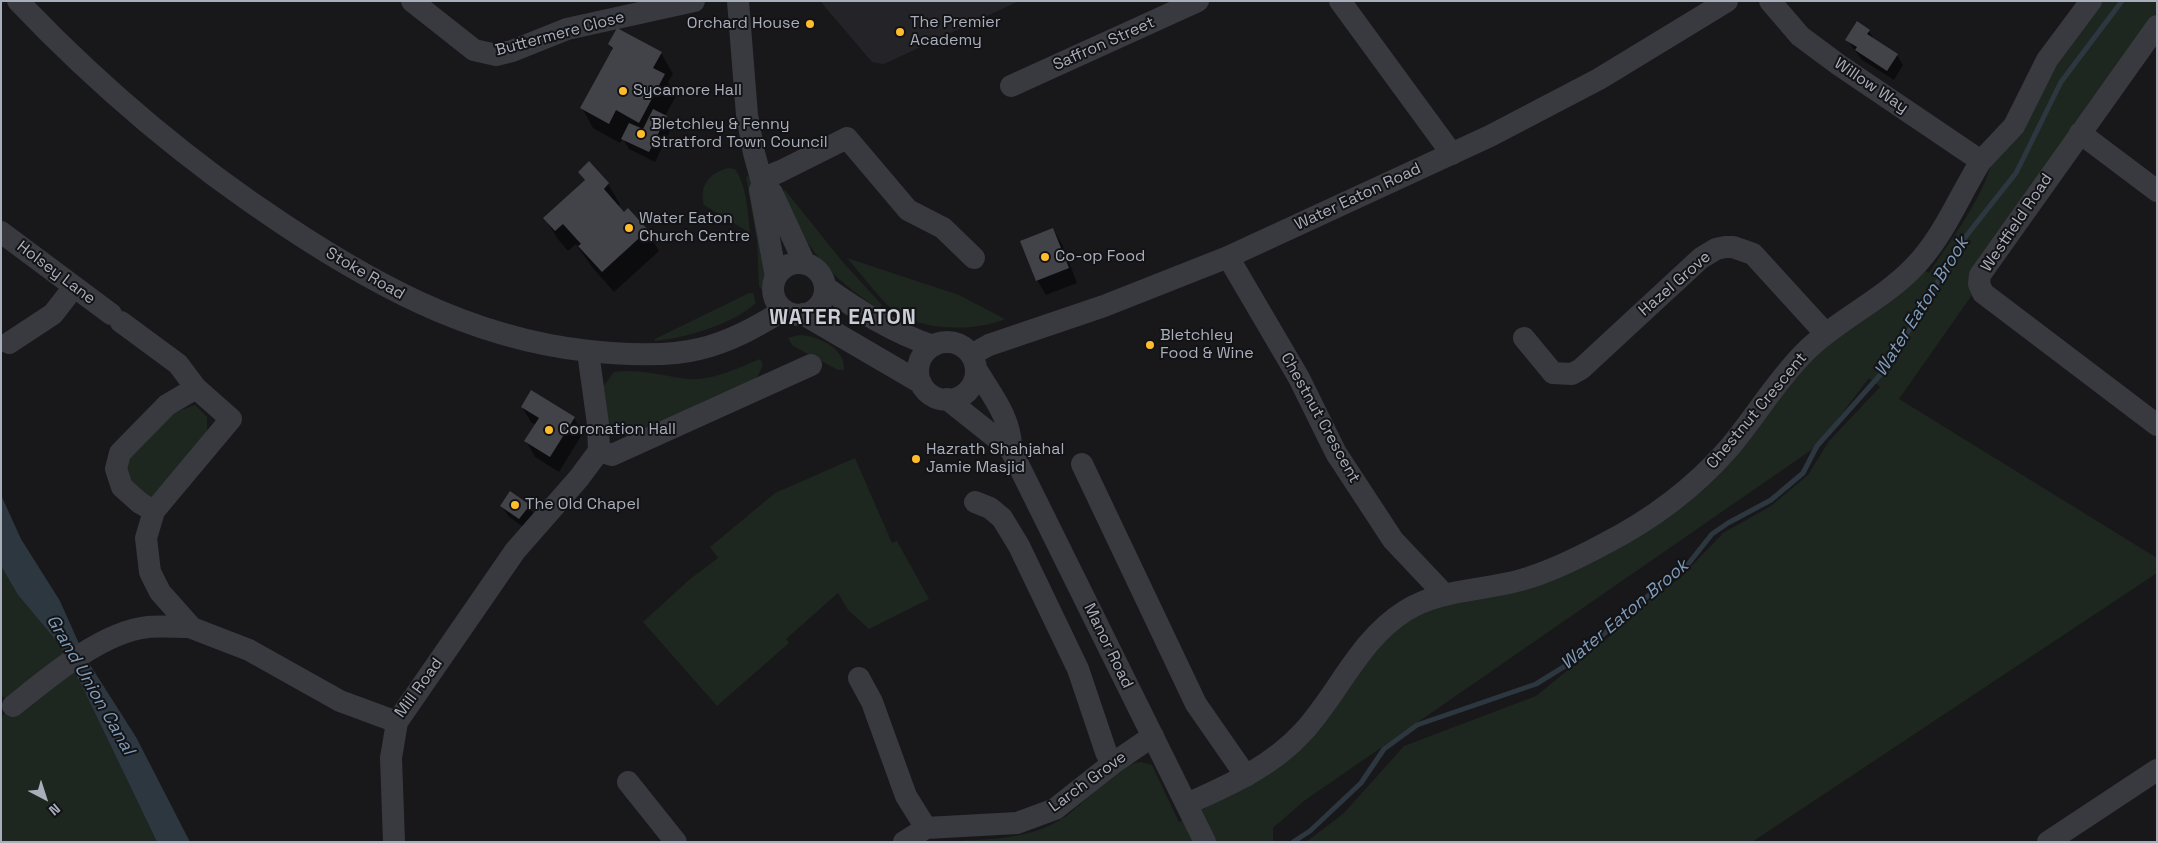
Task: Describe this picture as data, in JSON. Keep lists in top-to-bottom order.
{
  "streets": {
    "street": [
      "Buttermere Close",
      "Saffron Street",
      "Willow Way",
      "Water Eaton Road",
      "Westfield Road",
      "Holsey Lane",
      "Stoke Road",
      "Hazel Grove",
      "Chestnut Crescent",
      "Manor Road",
      "Mill Road",
      "Larch Grove"
    ]
  },
  "crossings": [
    ["Water Eaton Road", "Chestnut Crescent"],
    ["Water Eaton Road", "Manor Road"],
    ["Holsey Lane", "Mill Road"],
    ["Hazel Grove", "Chestnut Crescent"],
    ["Chestnut Crescent", "Manor Road"],
    ["Manor Road", "Larch Grove"]
  ],
  "districts": ["WATER EATON"],
  "water": ["Water Eaton Brook", "Grand Union Canal"],
  "places": [
    "Orchard House",
    "The Premier Academy",
    "Sycamore Hall",
    "Bletchley & Fenny Stratford Town Council",
    "Water Eaton Church Centre",
    "Co-op Food",
    "Bletchley Food & Wine",
    "Coronation Hall",
    "Hazrath Shahjahal Jamie Masjid",
    "The Old Chapel"
  ],
  "north": "bottom right"
}
